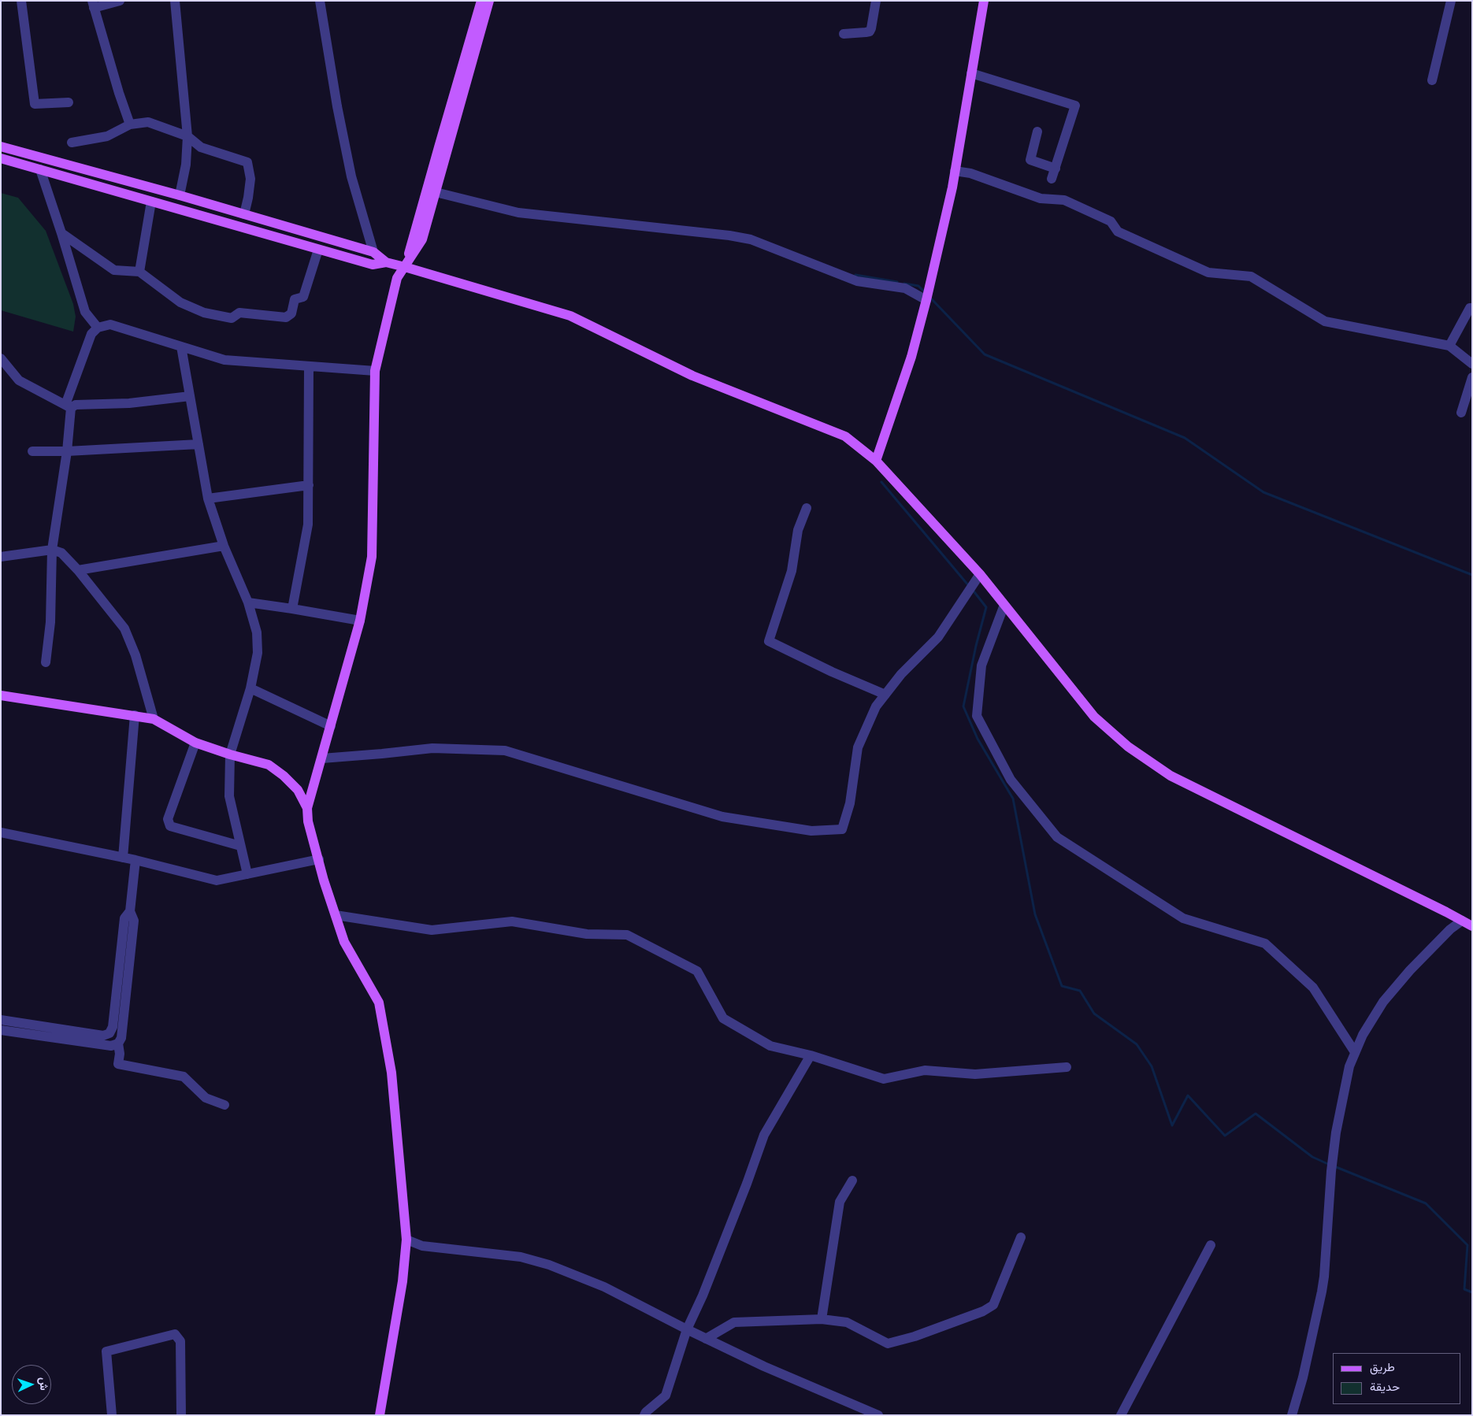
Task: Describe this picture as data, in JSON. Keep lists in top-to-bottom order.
{
  "legend": ["طريق", "حديقة"],
  "north": "right"
}
